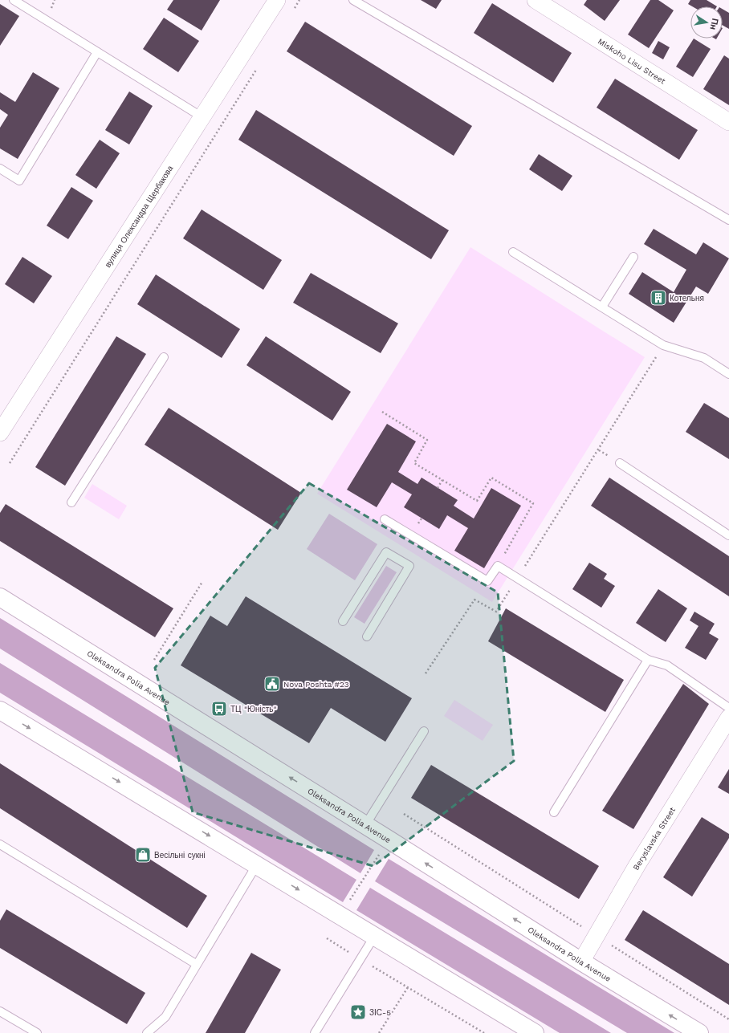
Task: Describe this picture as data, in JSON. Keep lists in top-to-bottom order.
{
  "streets": {
    "main road": ["Oleksandra Polia Avenue"],
    "street": ["Miskoho Lisu Street", "вулиця Олександра Щербакова", "Beryslavska Street"]
  },
  "crossings": [
    ["Oleksandra Polia Avenue", "Beryslavska Street"]
  ],
  "places": {
    "building": ["Котельня"],
    "public building": ["Nova Poshta #23"],
    "bus stop": ["ТЦ \"Юність\""],
    "shop": ["Весільні сукні"],
    "place": ["ЗІС-5"]
  },
  "north": "right"
}
